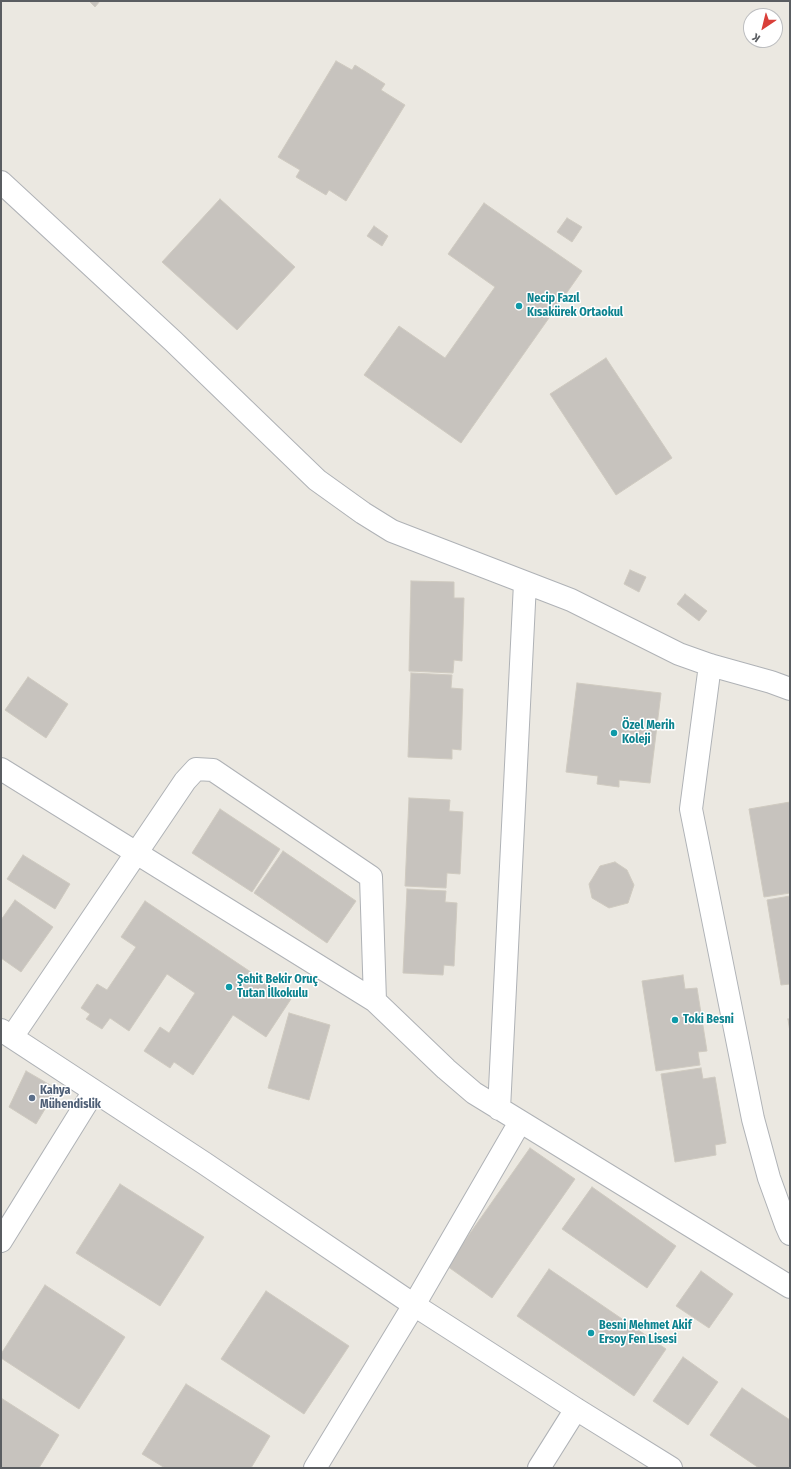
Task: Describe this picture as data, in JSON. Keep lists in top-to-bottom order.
{
  "places": [
    "Necip Fazıl Kısakürek Ortaokul",
    "Özel Merih Koleji",
    "Şehit Bekir Oruç Tutan İlkokulu",
    "Toki Besni",
    "Kahya Mühendislik",
    "Besni Mehmet Akif Ersoy Fen Lisesi"
  ],
  "north": "bottom left"
}
